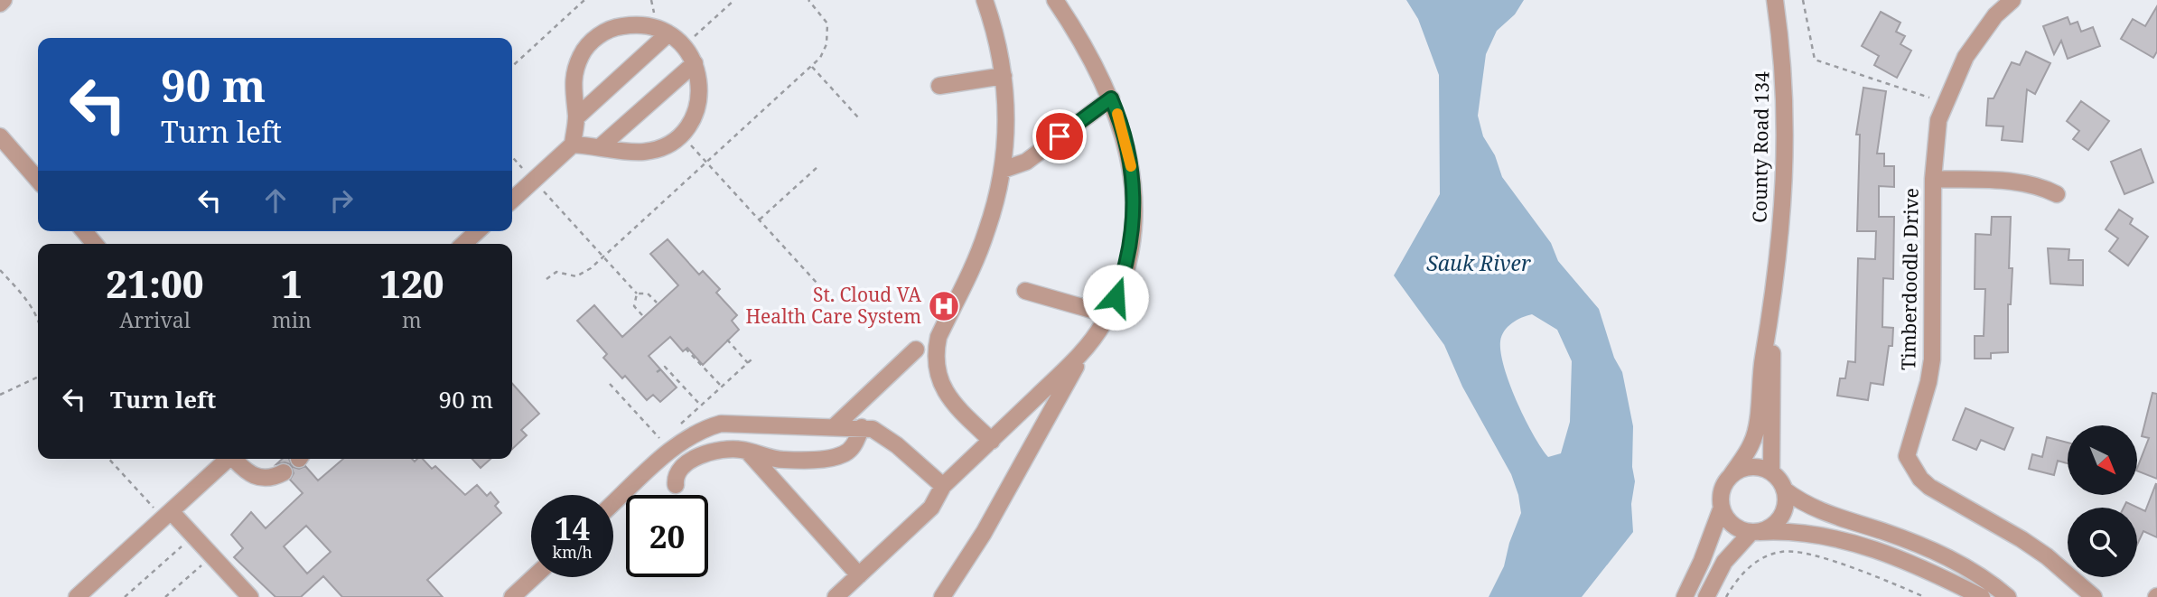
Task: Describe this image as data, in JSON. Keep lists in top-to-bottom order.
{
  "streets": {
    "street": ["County Road 134", "Timberdoodle Drive"]
  },
  "water": ["Sauk River"],
  "places": {
    "hospital": ["St. Cloud VA Health Care System"]
  },
  "north": "bottom right",
  "page": {
    "turn": ["90 m", "Turn left"],
    "eta": [
      "21:00",
      "Arrival",
      "1",
      "min",
      "120",
      "m"
    ],
    "list": [
      {
        "name": "Turn left",
        "value": "90 m"
      }
    ],
    "speed": "14 km/h",
    "limit": "20"
  }
}
